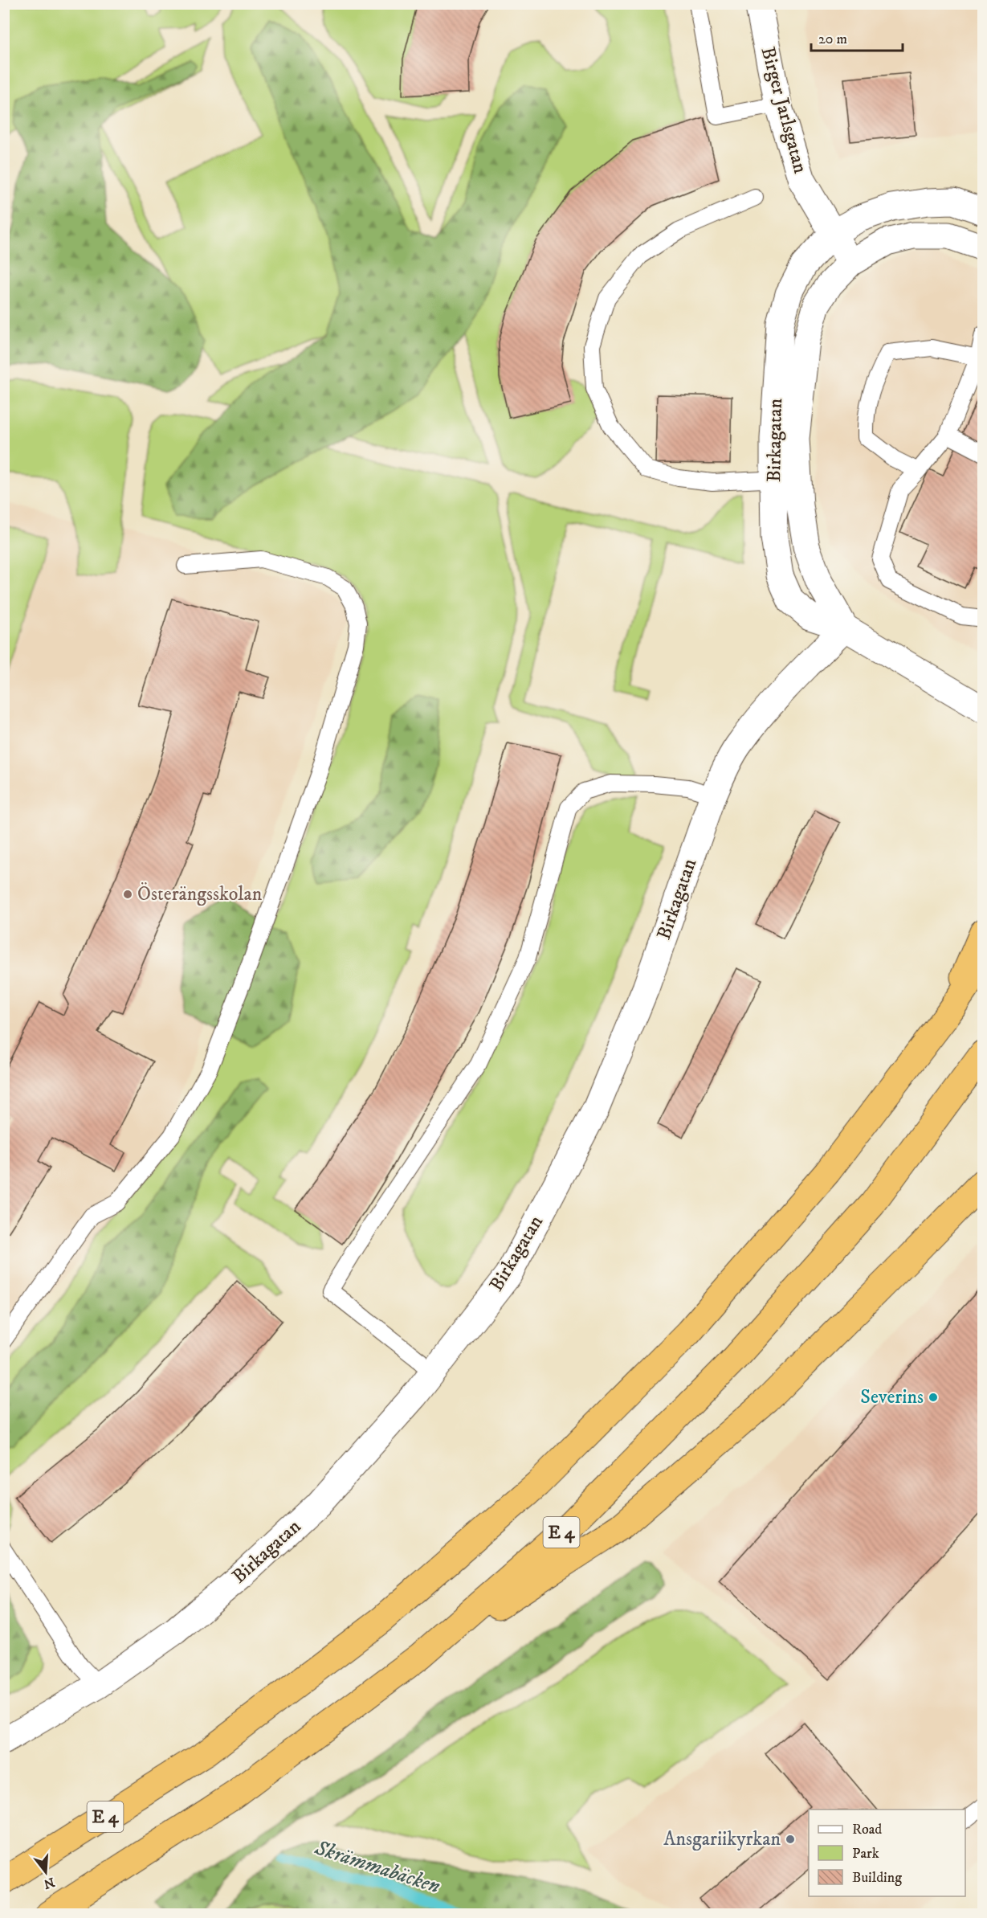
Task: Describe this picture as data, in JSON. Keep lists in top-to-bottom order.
{
  "streets": {
    "highway": ["E 4"],
    "street": ["Birger Jarlsgatan", "Birkagatan"]
  },
  "crossings": [
    ["Birger Jarlsgatan", "Birkagatan"]
  ],
  "water": ["Skrämmabäcken"],
  "places": ["Österängsskolan", "Severins", "Ansgariikyrkan"],
  "legend": ["Road", "Park", "Building"],
  "scale_bar": "20 m",
  "north": "bottom"
}
